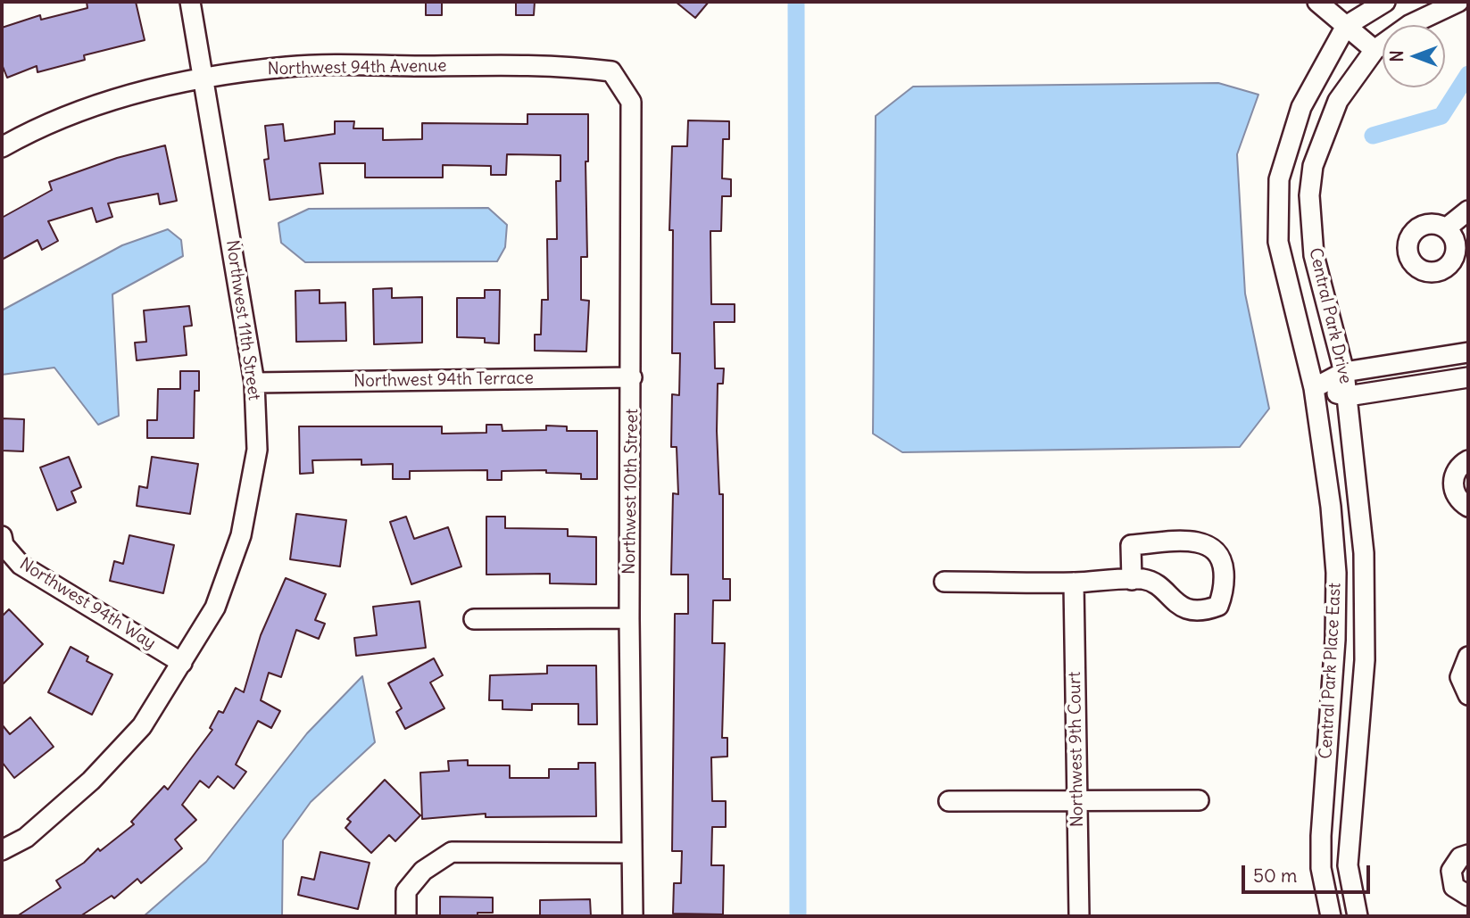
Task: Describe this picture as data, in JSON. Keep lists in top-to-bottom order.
{
  "streets": {
    "street": [
      "Northwest 94th Avenue",
      "Central Park Drive",
      "Northwest 11th Street",
      "Northwest 94th Terrace",
      "Northwest 10th Street",
      "Northwest 94th Way",
      "Central Park Place East",
      "Northwest 9th Court"
    ]
  },
  "crossings": [
    ["Northwest 94th Avenue", "Northwest 11th Street"],
    ["Northwest 94th Avenue", "Northwest 10th Street"],
    ["Central Park Drive", "Central Park Place East"],
    ["Northwest 11th Street", "Northwest 94th Terrace"],
    ["Northwest 11th Street", "Northwest 94th Way"],
    ["Northwest 94th Terrace", "Northwest 10th Street"]
  ],
  "scale_bar": "50 m",
  "north": "left"
}
